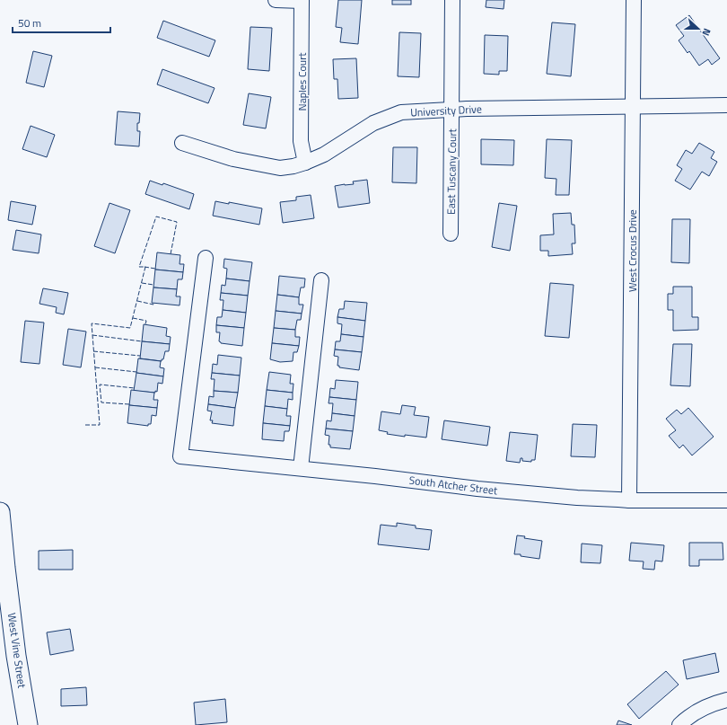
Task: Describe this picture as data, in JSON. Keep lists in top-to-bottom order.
{
  "streets": {
    "main road": ["West Vine Street"],
    "street": [
      "Naples Court",
      "University Drive",
      "East Tuscany Court",
      "West Crocus Drive",
      "South Atcher Street"
    ]
  },
  "crossings": [
    ["Naples Court", "University Drive"],
    ["University Drive", "East Tuscany Court"],
    ["University Drive", "West Crocus Drive"],
    ["West Crocus Drive", "South Atcher Street"]
  ],
  "scale_bar": "50 m",
  "north": "right"
}
